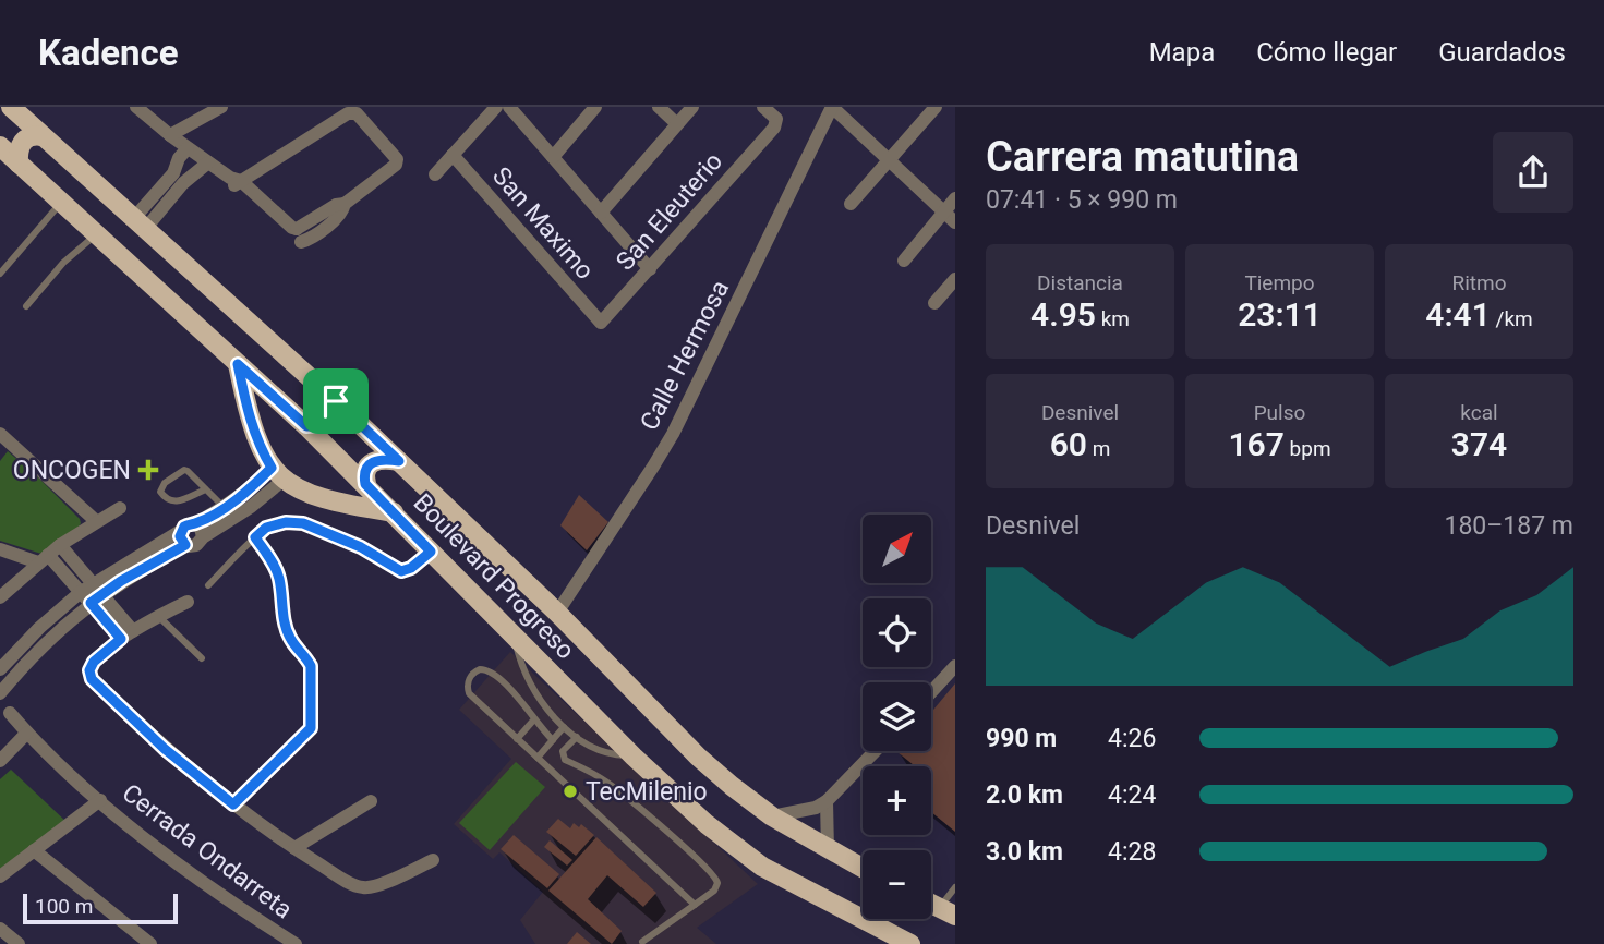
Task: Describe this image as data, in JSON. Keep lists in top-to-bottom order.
{
  "streets": {
    "main road": ["Boulevard Progreso"],
    "street": [
      "San Eleuterio",
      "San Maximo",
      "Calle Hermosa",
      "Cerrada Ondarreta"
    ]
  },
  "crossings": [
    ["San Eleuterio", "San Maximo"],
    ["Calle Hermosa", "Boulevard Progreso"]
  ],
  "places": {
    "health": ["ONCOGEN"],
    "other": ["TecMilenio"]
  },
  "scale_bar": "100 m",
  "north": "top right",
  "page": {
    "header": "Kadence",
    "nav": ["Mapa", "Cómo llegar", "Guardados"],
    "heading": ["Carrera matutina", "07:41 · 5 × 990 m"],
    "stats": [
      ["Distancia", "4.95 km"],
      ["Tiempo", "23:11"],
      ["Ritmo", "4:41 /km"],
      ["Desnivel", "60 m"],
      ["Pulso", "167 bpm"],
      ["kcal", "374"]
    ],
    "chart": ["Desnivel", "180–187 m"],
    "map_buttons": ["+", "−"],
    "list": [
      {
        "name": "990 m",
        "note": "4:26"
      },
      {
        "name": "2.0 km",
        "note": "4:24"
      },
      {
        "name": "3.0 km",
        "note": "4:28"
      }
    ],
    "scale": "100 m"
  }
}
